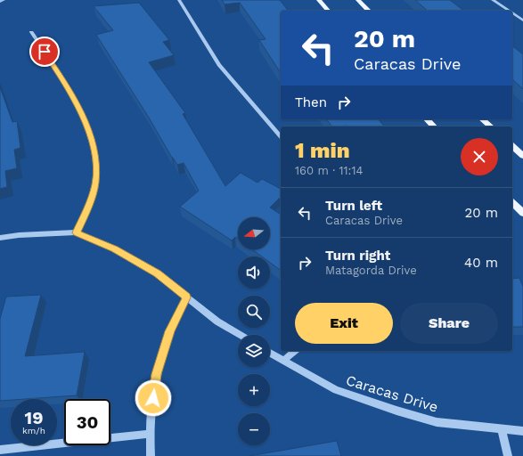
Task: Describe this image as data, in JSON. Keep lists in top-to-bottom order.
{
  "streets": {
    "street": ["Caracas Drive"]
  },
  "north": "left",
  "page": {
    "turn": ["20 m", "Caracas Drive"],
    "then": "Then",
    "heading": ["1 min", "160 m · 11:14"],
    "list": [
      {
        "name": "Turn left",
        "note": "Caracas Drive",
        "value": "20 m"
      },
      {
        "name": "Turn right",
        "note": "Matagorda Drive",
        "value": "40 m"
      }
    ],
    "map_buttons": ["+", "−"],
    "buttons": ["Exit", "Share"],
    "speed": "19 km/h",
    "limit": "30"
  }
}
